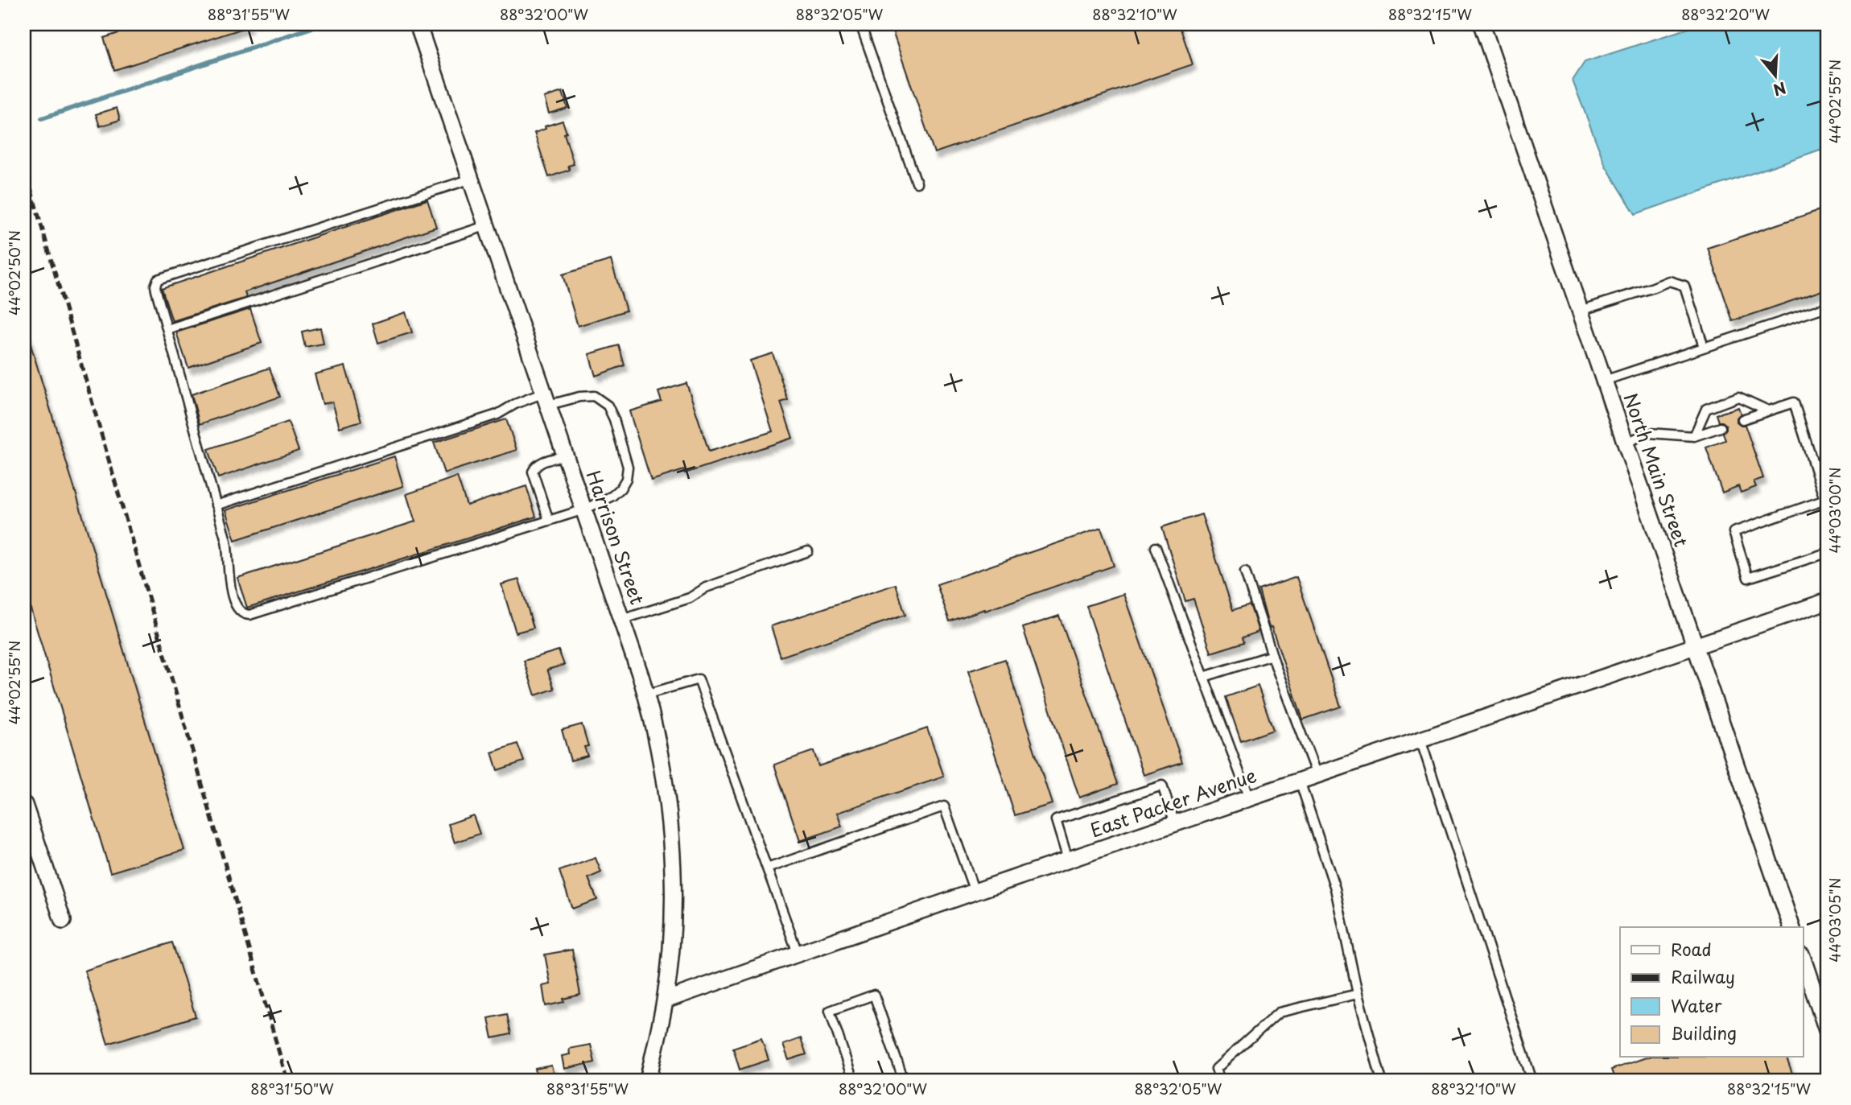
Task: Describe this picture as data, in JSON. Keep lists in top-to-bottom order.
{
  "streets": {
    "street": ["North Main Street", "Harrison Street", "East Packer Avenue"]
  },
  "crossings": [
    ["North Main Street", "East Packer Avenue"],
    ["Harrison Street", "East Packer Avenue"]
  ],
  "legend": [
    "Road",
    "Railway",
    "Water",
    "Building"
  ],
  "north": "bottom",
  "coordinates": [
    "88°31'55\"W",
    "88°32'00\"W",
    "88°32'05\"W",
    "88°32'10\"W",
    "88°32'15\"W",
    "88°32'20\"W",
    "44°02'55\"N",
    "44°02'50\"N",
    "44°03'00\"N",
    "44°03'05\"N",
    "88°31'50\"W"
  ]
}
